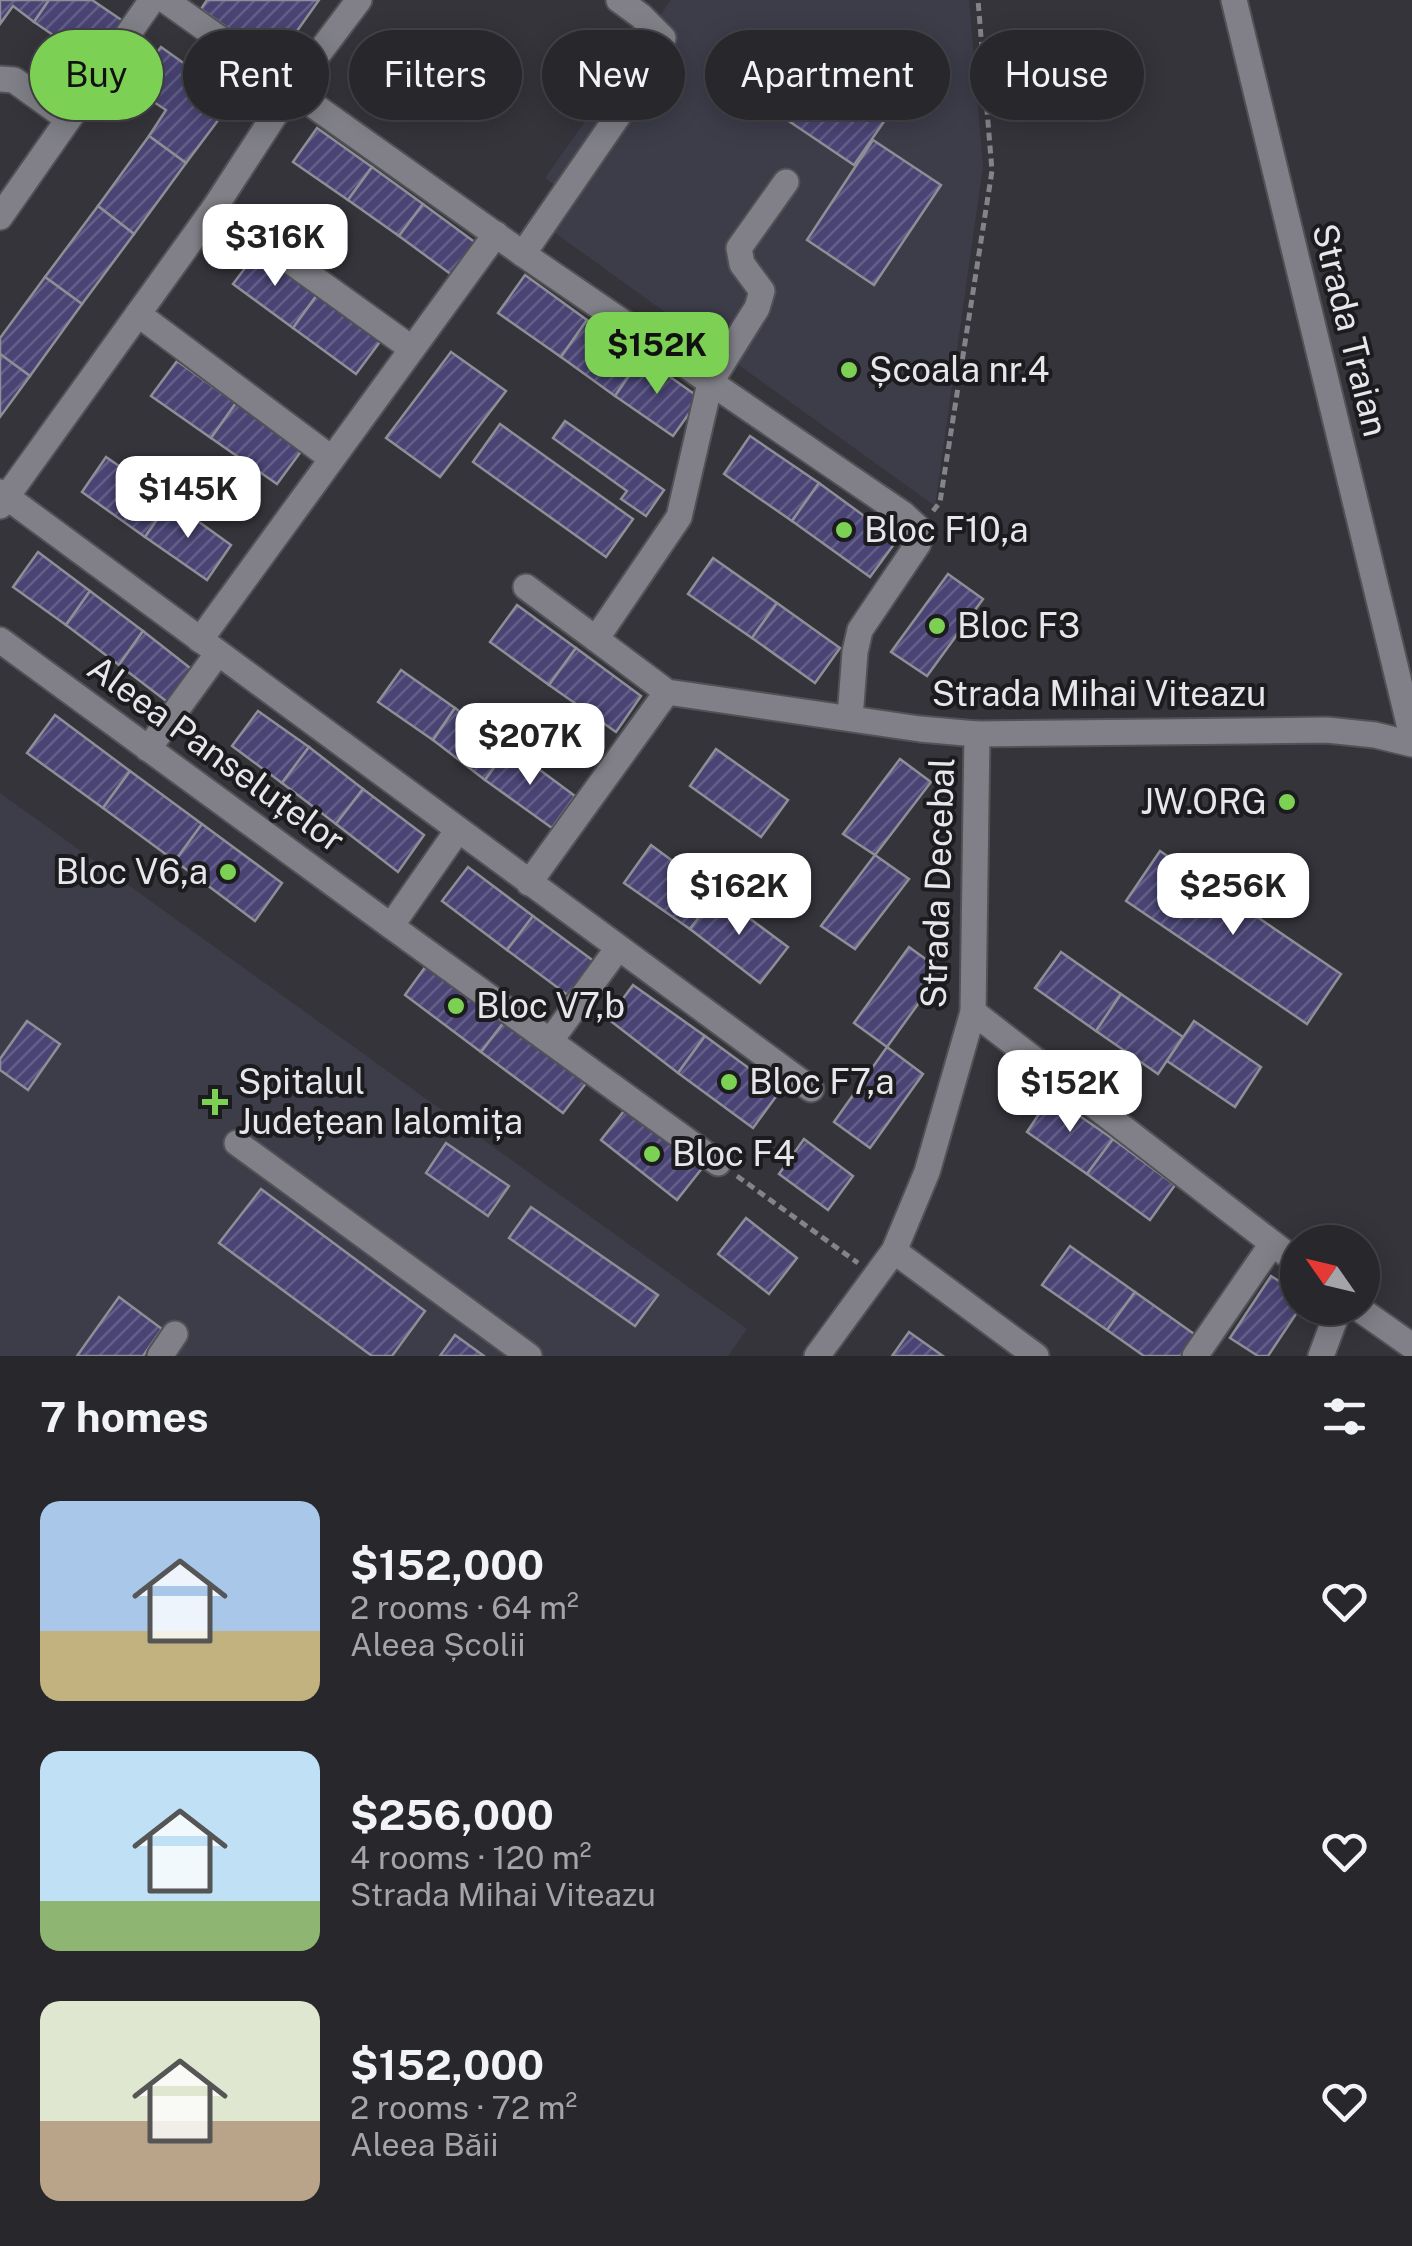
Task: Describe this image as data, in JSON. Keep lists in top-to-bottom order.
{
  "streets": {
    "street": [
      "Strada Traian",
      "Strada Mihai Viteazu",
      "Aleea Panseluțelor",
      "Strada Decebal"
    ]
  },
  "crossings": [
    ["Strada Mihai Viteazu", "Strada Decebal"]
  ],
  "places": {
    "other": [
      "Școala nr.4",
      "Bloc F10,a",
      "Bloc F3",
      "JW.ORG",
      "Bloc V6,a",
      "Bloc V7,b",
      "Bloc F7,a",
      "Bloc F4"
    ],
    "health": ["Spitalul Județean Ialomița"]
  },
  "north": "top left",
  "page": {
    "chip": [
      "Buy",
      "Rent",
      "Filters",
      "New",
      "Apartment",
      "House"
    ],
    "price": [
      "$316K",
      "$152K",
      "$145K",
      "$207K",
      "$162K",
      "$256K",
      "$152K"
    ],
    "heading": "7 homes",
    "list": [
      {
        "name": "$152,000",
        "note": "2 rooms · 64 m² · Aleea Școlii"
      },
      {
        "name": "$256,000",
        "note": "4 rooms · 120 m² · Strada Mihai Viteazu"
      },
      {
        "name": "$152,000",
        "note": "2 rooms · 72 m² · Aleea Băii"
      }
    ]
  }
}
